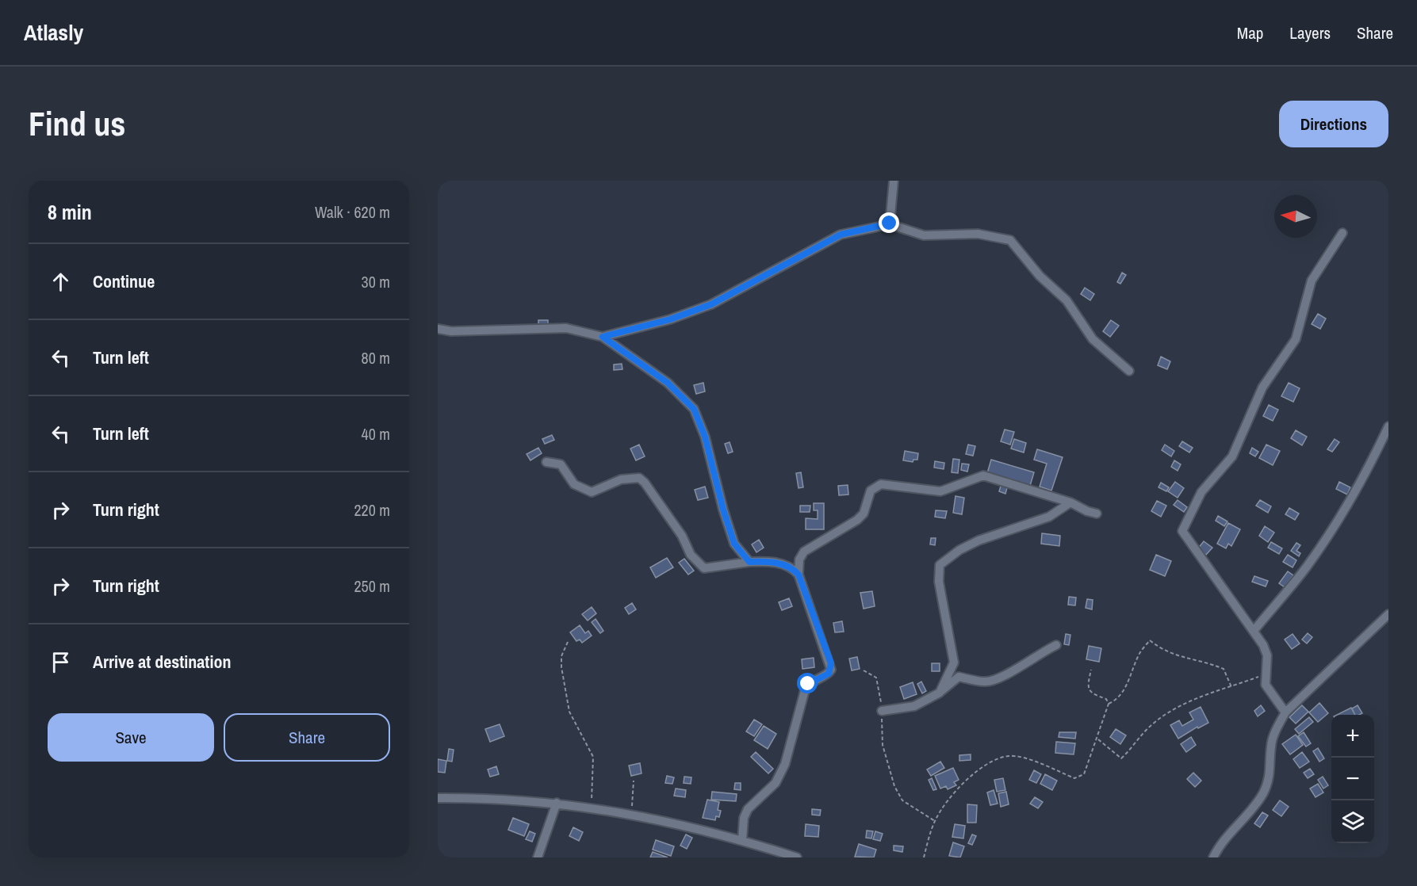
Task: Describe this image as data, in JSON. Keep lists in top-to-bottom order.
{
  "north": "left",
  "page": {
    "header": "Atlasly",
    "nav": ["Map", "Layers", "Share"],
    "buttons": [
      "Directions",
      ["Save", "Share"]
    ],
    "title": "Find us",
    "heading": ["8 min", "Walk · 620 m"],
    "list": [
      ["Continue", "30 m"],
      ["Turn left", "80 m"],
      ["Turn left", "40 m"],
      ["Turn right", "220 m"],
      ["Turn right", "250 m"],
      "Arrive at destination"
    ],
    "map_buttons": ["+", "−"]
  }
}
